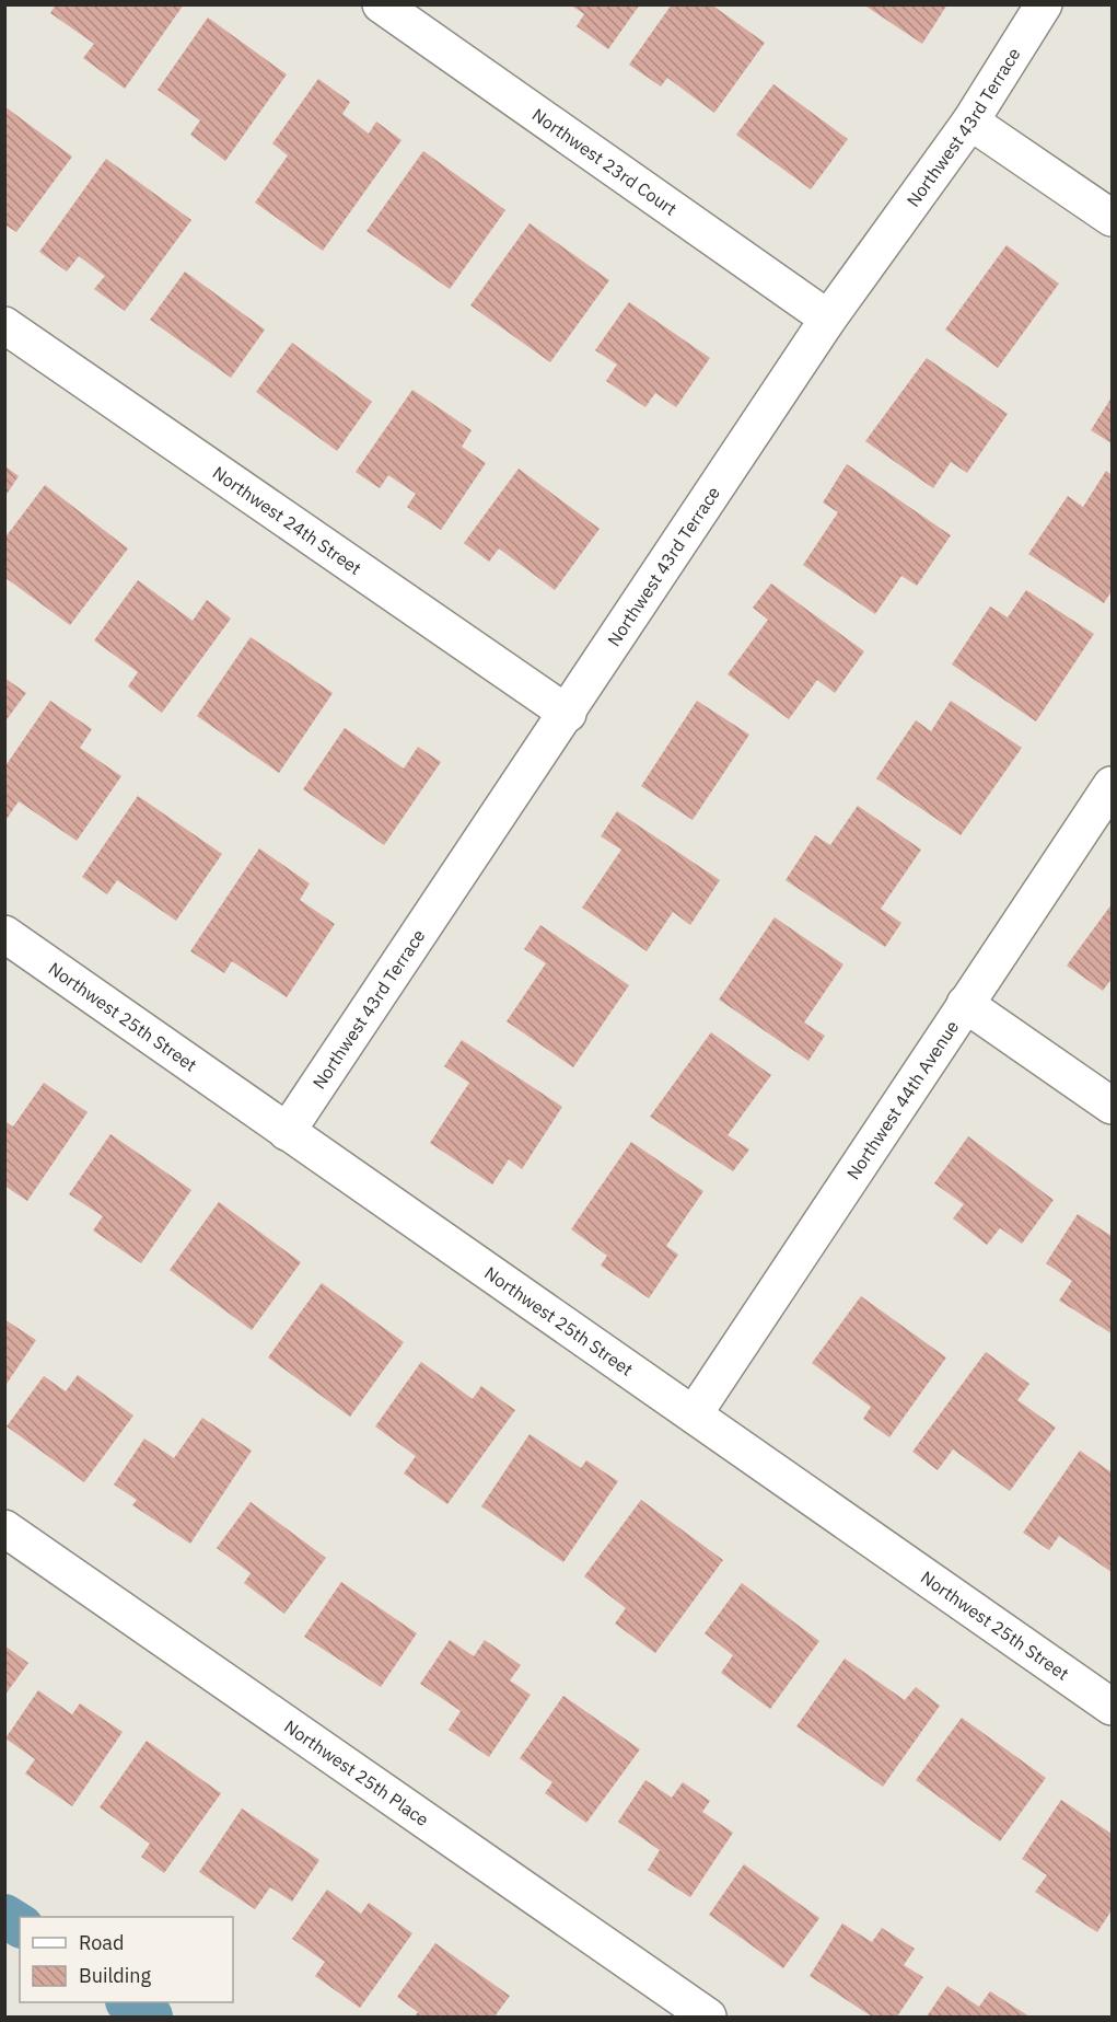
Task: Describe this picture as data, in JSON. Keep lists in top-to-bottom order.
{
  "streets": {
    "street": [
      "Northwest 43rd Terrace",
      "Northwest 23rd Court",
      "Northwest 24th Street",
      "Northwest 25th Street",
      "Northwest 44th Avenue",
      "Northwest 25th Place"
    ]
  },
  "crossings": [
    ["Northwest 43rd Terrace", "Northwest 23rd Court"],
    ["Northwest 43rd Terrace", "Northwest 24th Street"],
    ["Northwest 43rd Terrace", "Northwest 25th Street"],
    ["Northwest 25th Street", "Northwest 44th Avenue"]
  ],
  "legend": ["Road", "Building"]
}
